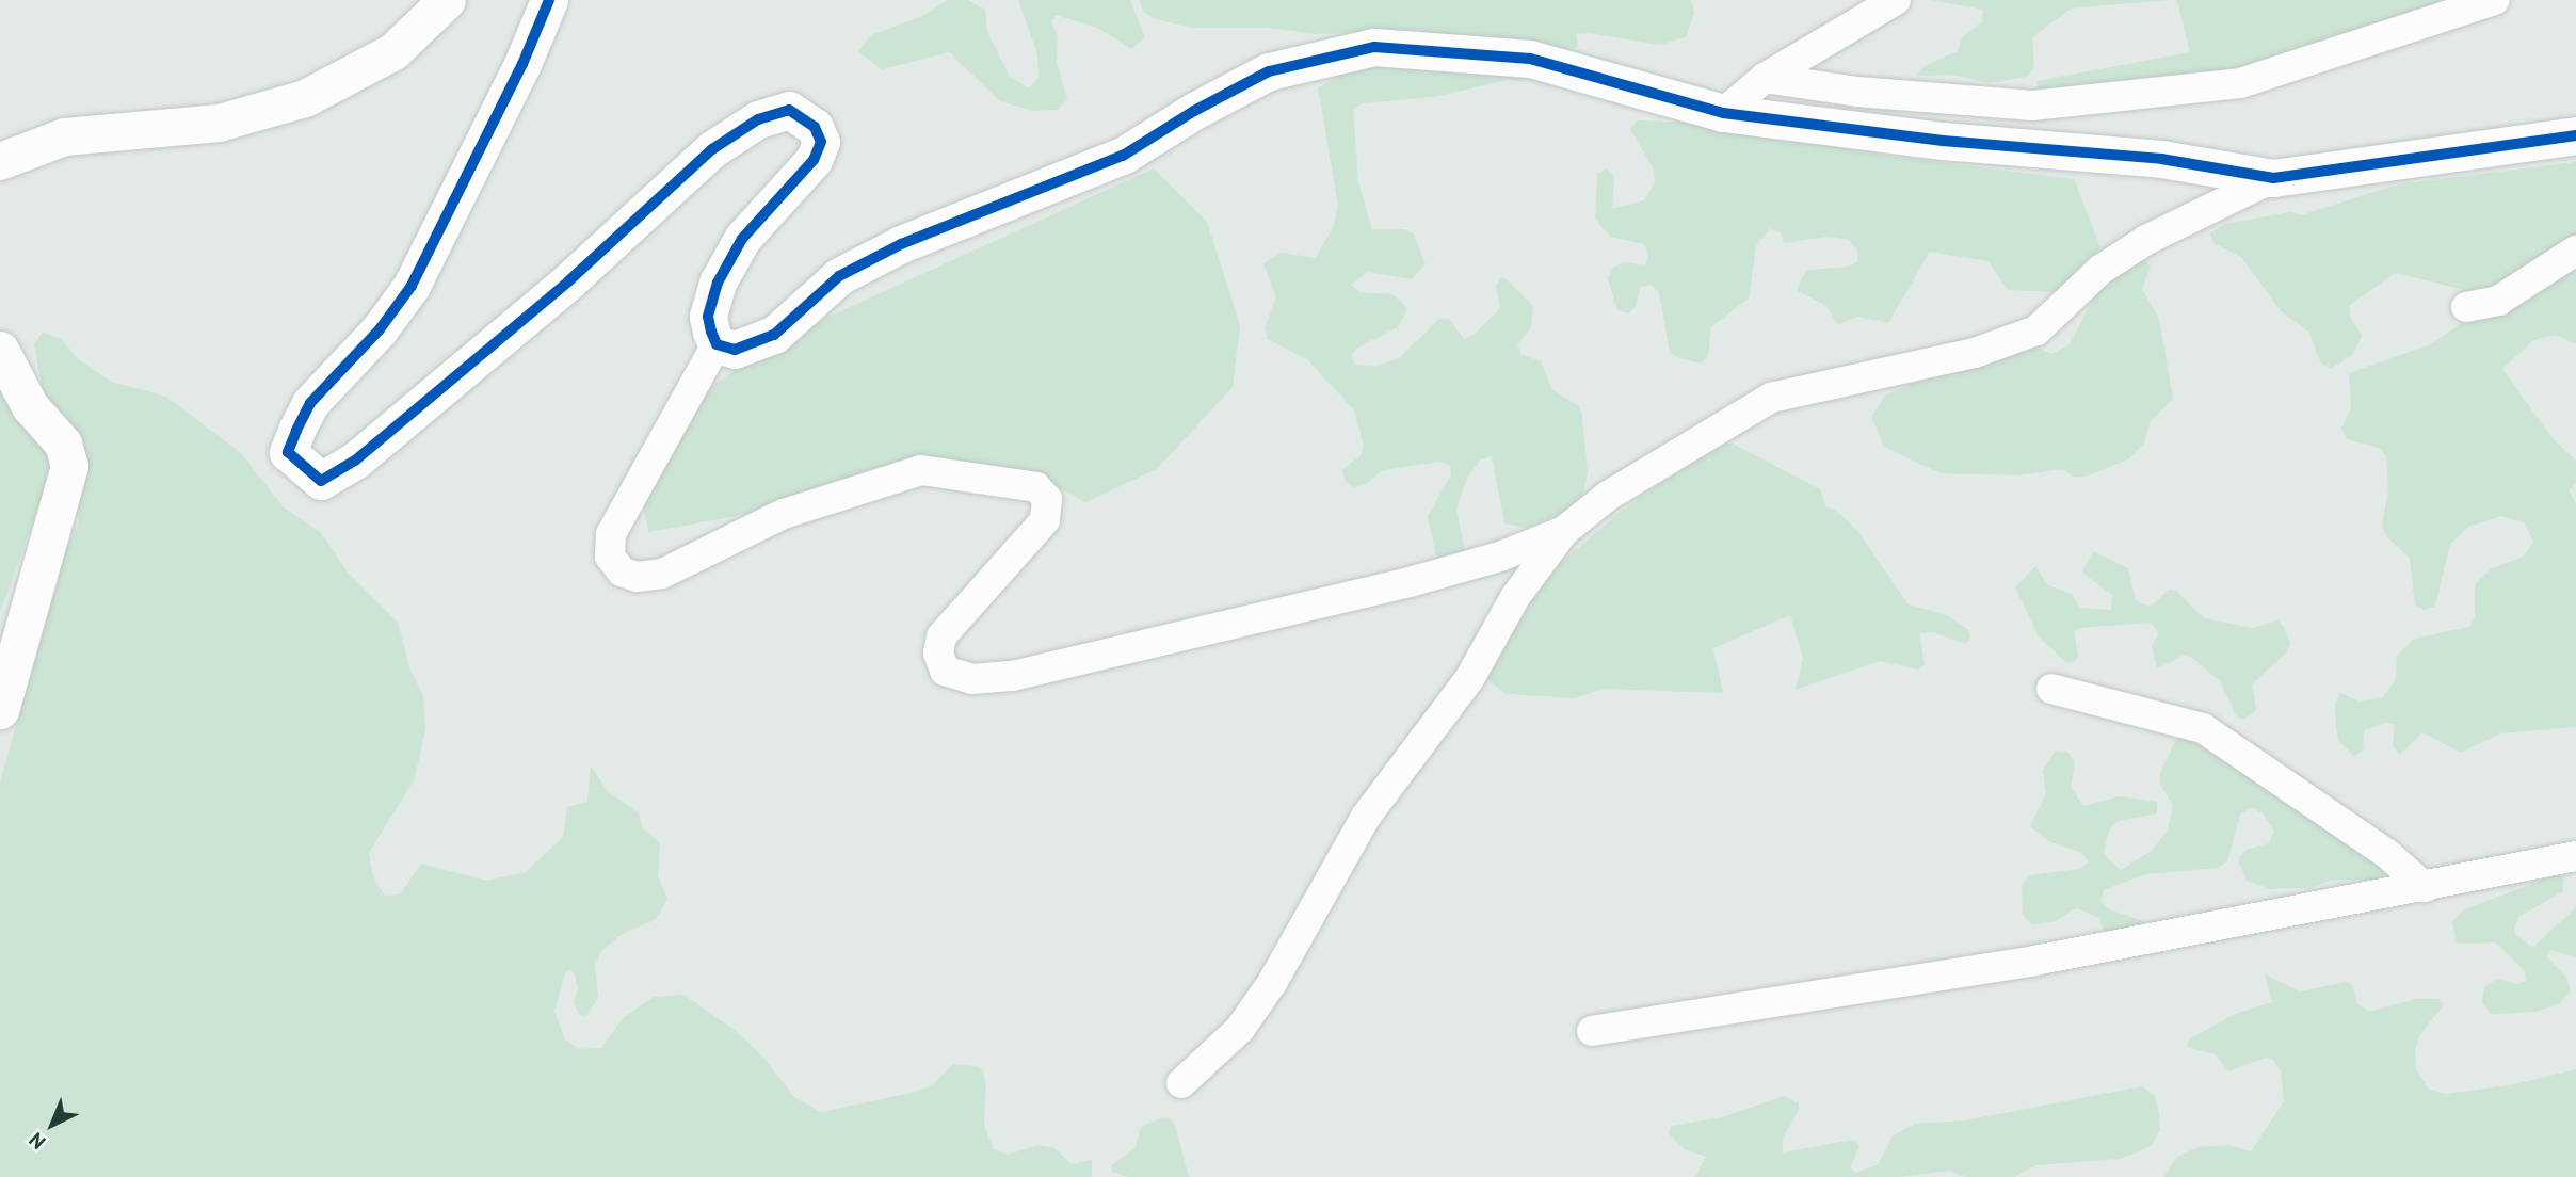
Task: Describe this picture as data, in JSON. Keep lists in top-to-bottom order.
{
  "north": "bottom left"
}
